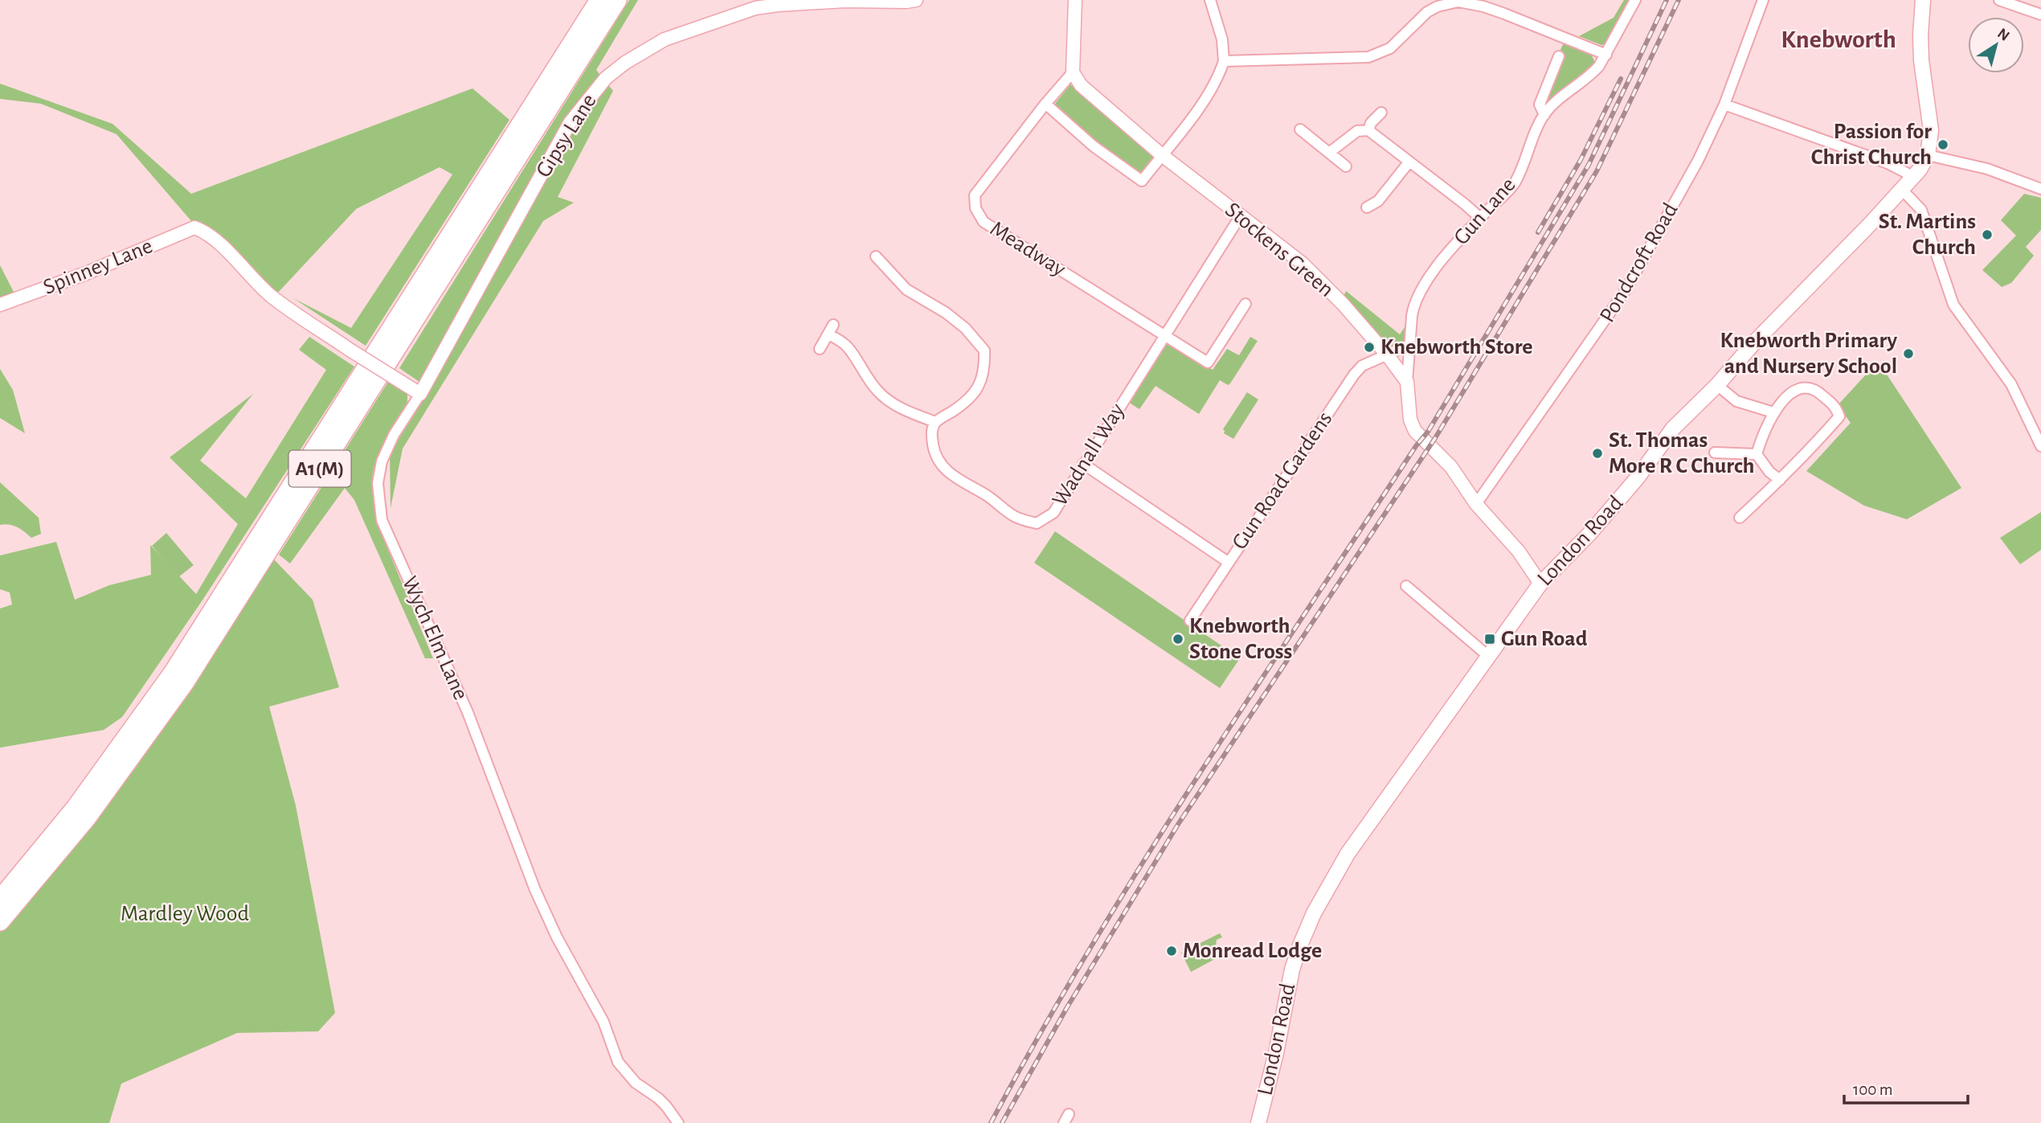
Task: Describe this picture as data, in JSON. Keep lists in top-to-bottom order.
{
  "streets": {
    "highway": ["A1(M)"],
    "main road": ["London Road"],
    "street": [
      "Gipsy Lane",
      "Gun Lane",
      "Meadway",
      "Stockens Green",
      "Pondcroft Road",
      "Spinney Lane",
      "Wadnall Way",
      "Gun Road Gardens",
      "Wych Elm Lane"
    ]
  },
  "crossings": [
    ["Gipsy Lane", "Spinney Lane"],
    ["Gipsy Lane", "Wych Elm Lane"],
    ["Gun Lane", "Stockens Green"],
    ["Gun Lane", "Gun Road Gardens"],
    ["Meadway", "Stockens Green"],
    ["Meadway", "Wadnall Way"],
    ["Stockens Green", "Wadnall Way"],
    ["Stockens Green", "Gun Road Gardens"],
    ["Spinney Lane", "Wych Elm Lane"]
  ],
  "districts": ["Knebworth"],
  "parks": ["Mardley Wood"],
  "places": {
    "other": [
      "Passion for Christ Church",
      "St. Martins Church",
      "Knebworth Store",
      "Knebworth Primary and Nursery School",
      "St. Thomas More R C Church",
      "Knebworth Stone Cross",
      "Monread Lodge"
    ],
    "transit": ["Gun Road"]
  },
  "scale_bar": "100 m",
  "north": "top right"
}
